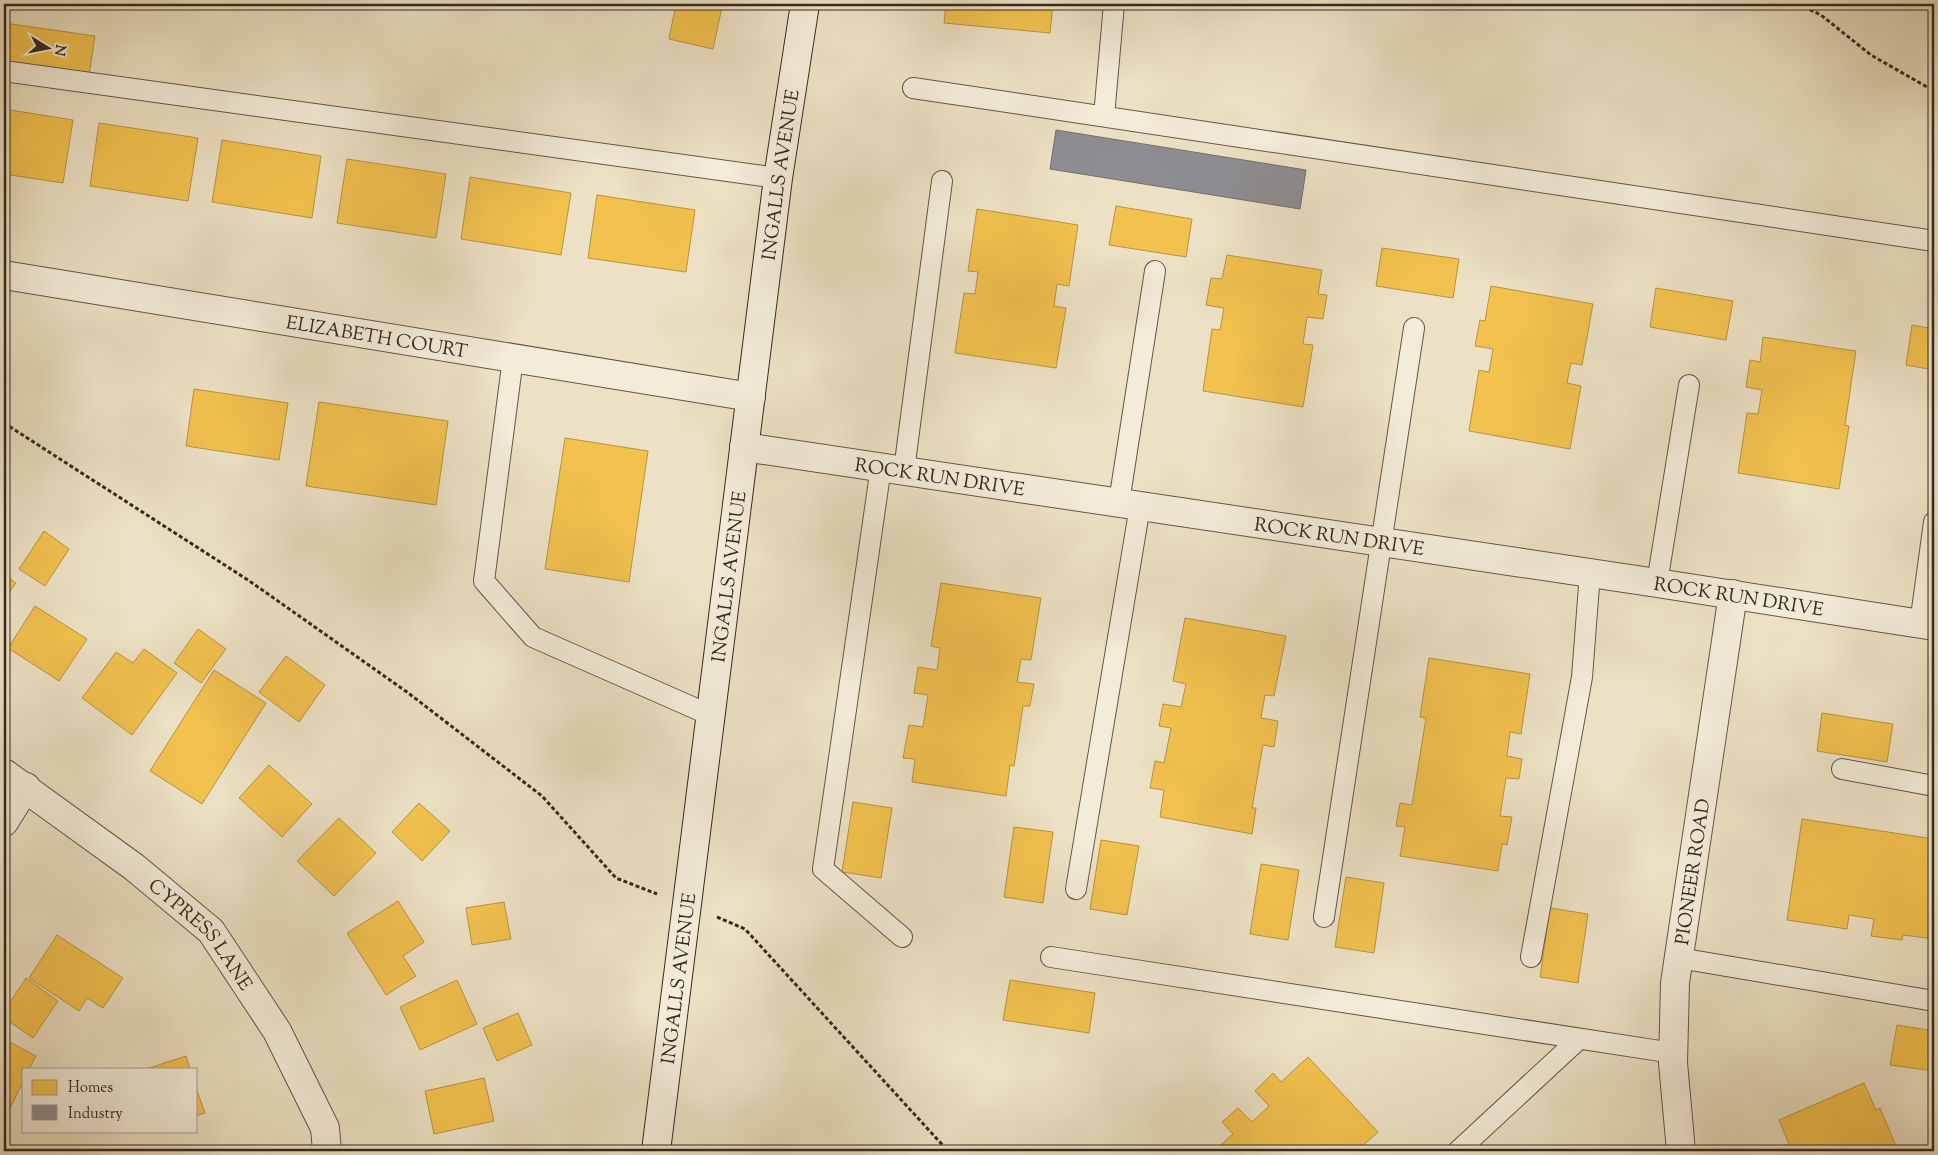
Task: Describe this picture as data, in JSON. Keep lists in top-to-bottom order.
{
  "streets": {
    "street": [
      "INGALLS AVENUE",
      "ELIZABETH COURT",
      "ROCK RUN DRIVE",
      "PIONEER ROAD",
      "CYPRESS LANE"
    ]
  },
  "crossings": [
    ["INGALLS AVENUE", "ELIZABETH COURT"],
    ["INGALLS AVENUE", "ROCK RUN DRIVE"],
    ["ROCK RUN DRIVE", "PIONEER ROAD"]
  ],
  "legend": ["Homes", "Industry"],
  "north": "right"
}
